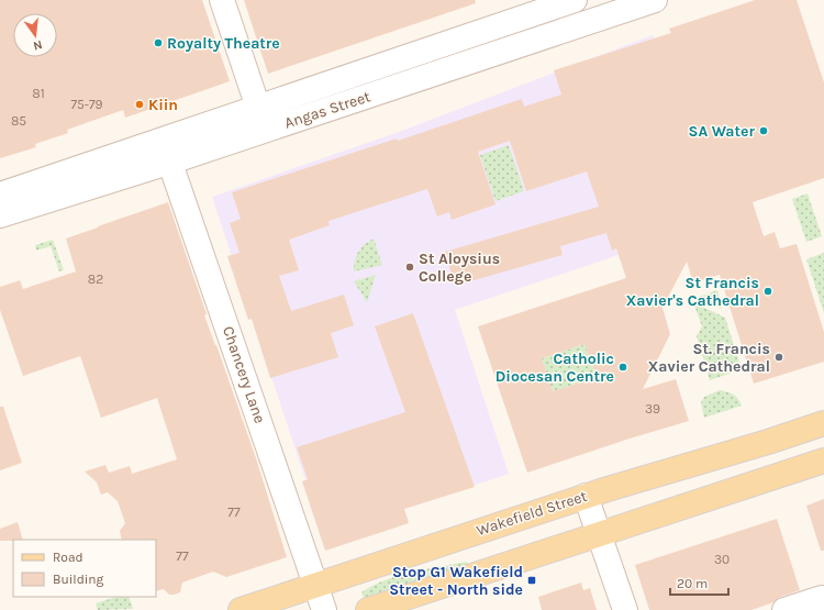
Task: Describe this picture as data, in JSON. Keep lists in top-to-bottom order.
{
  "streets": {
    "main road": ["Wakefield Street"],
    "street": ["Angas Street", "Chancery Lane"]
  },
  "crossings": [
    ["Angas Street", "Chancery Lane"],
    ["Chancery Lane", "Wakefield Street"]
  ],
  "places": {
    "other": [
      "Royalty Theatre",
      "Kiin",
      "SA Water",
      "St Aloysius College",
      "St Francis Xavier's Cathedral",
      "St. Francis Xavier Cathedral",
      "Catholic Diocesan Centre"
    ],
    "transit": ["Stop G1 Wakefield Street - North side"]
  },
  "house_numbers": [
    "81",
    "75-79",
    "85",
    "82",
    "39",
    "77",
    "77",
    "30"
  ],
  "legend": ["Road", "Building"],
  "scale_bar": "20 m",
  "north": "bottom"
}
